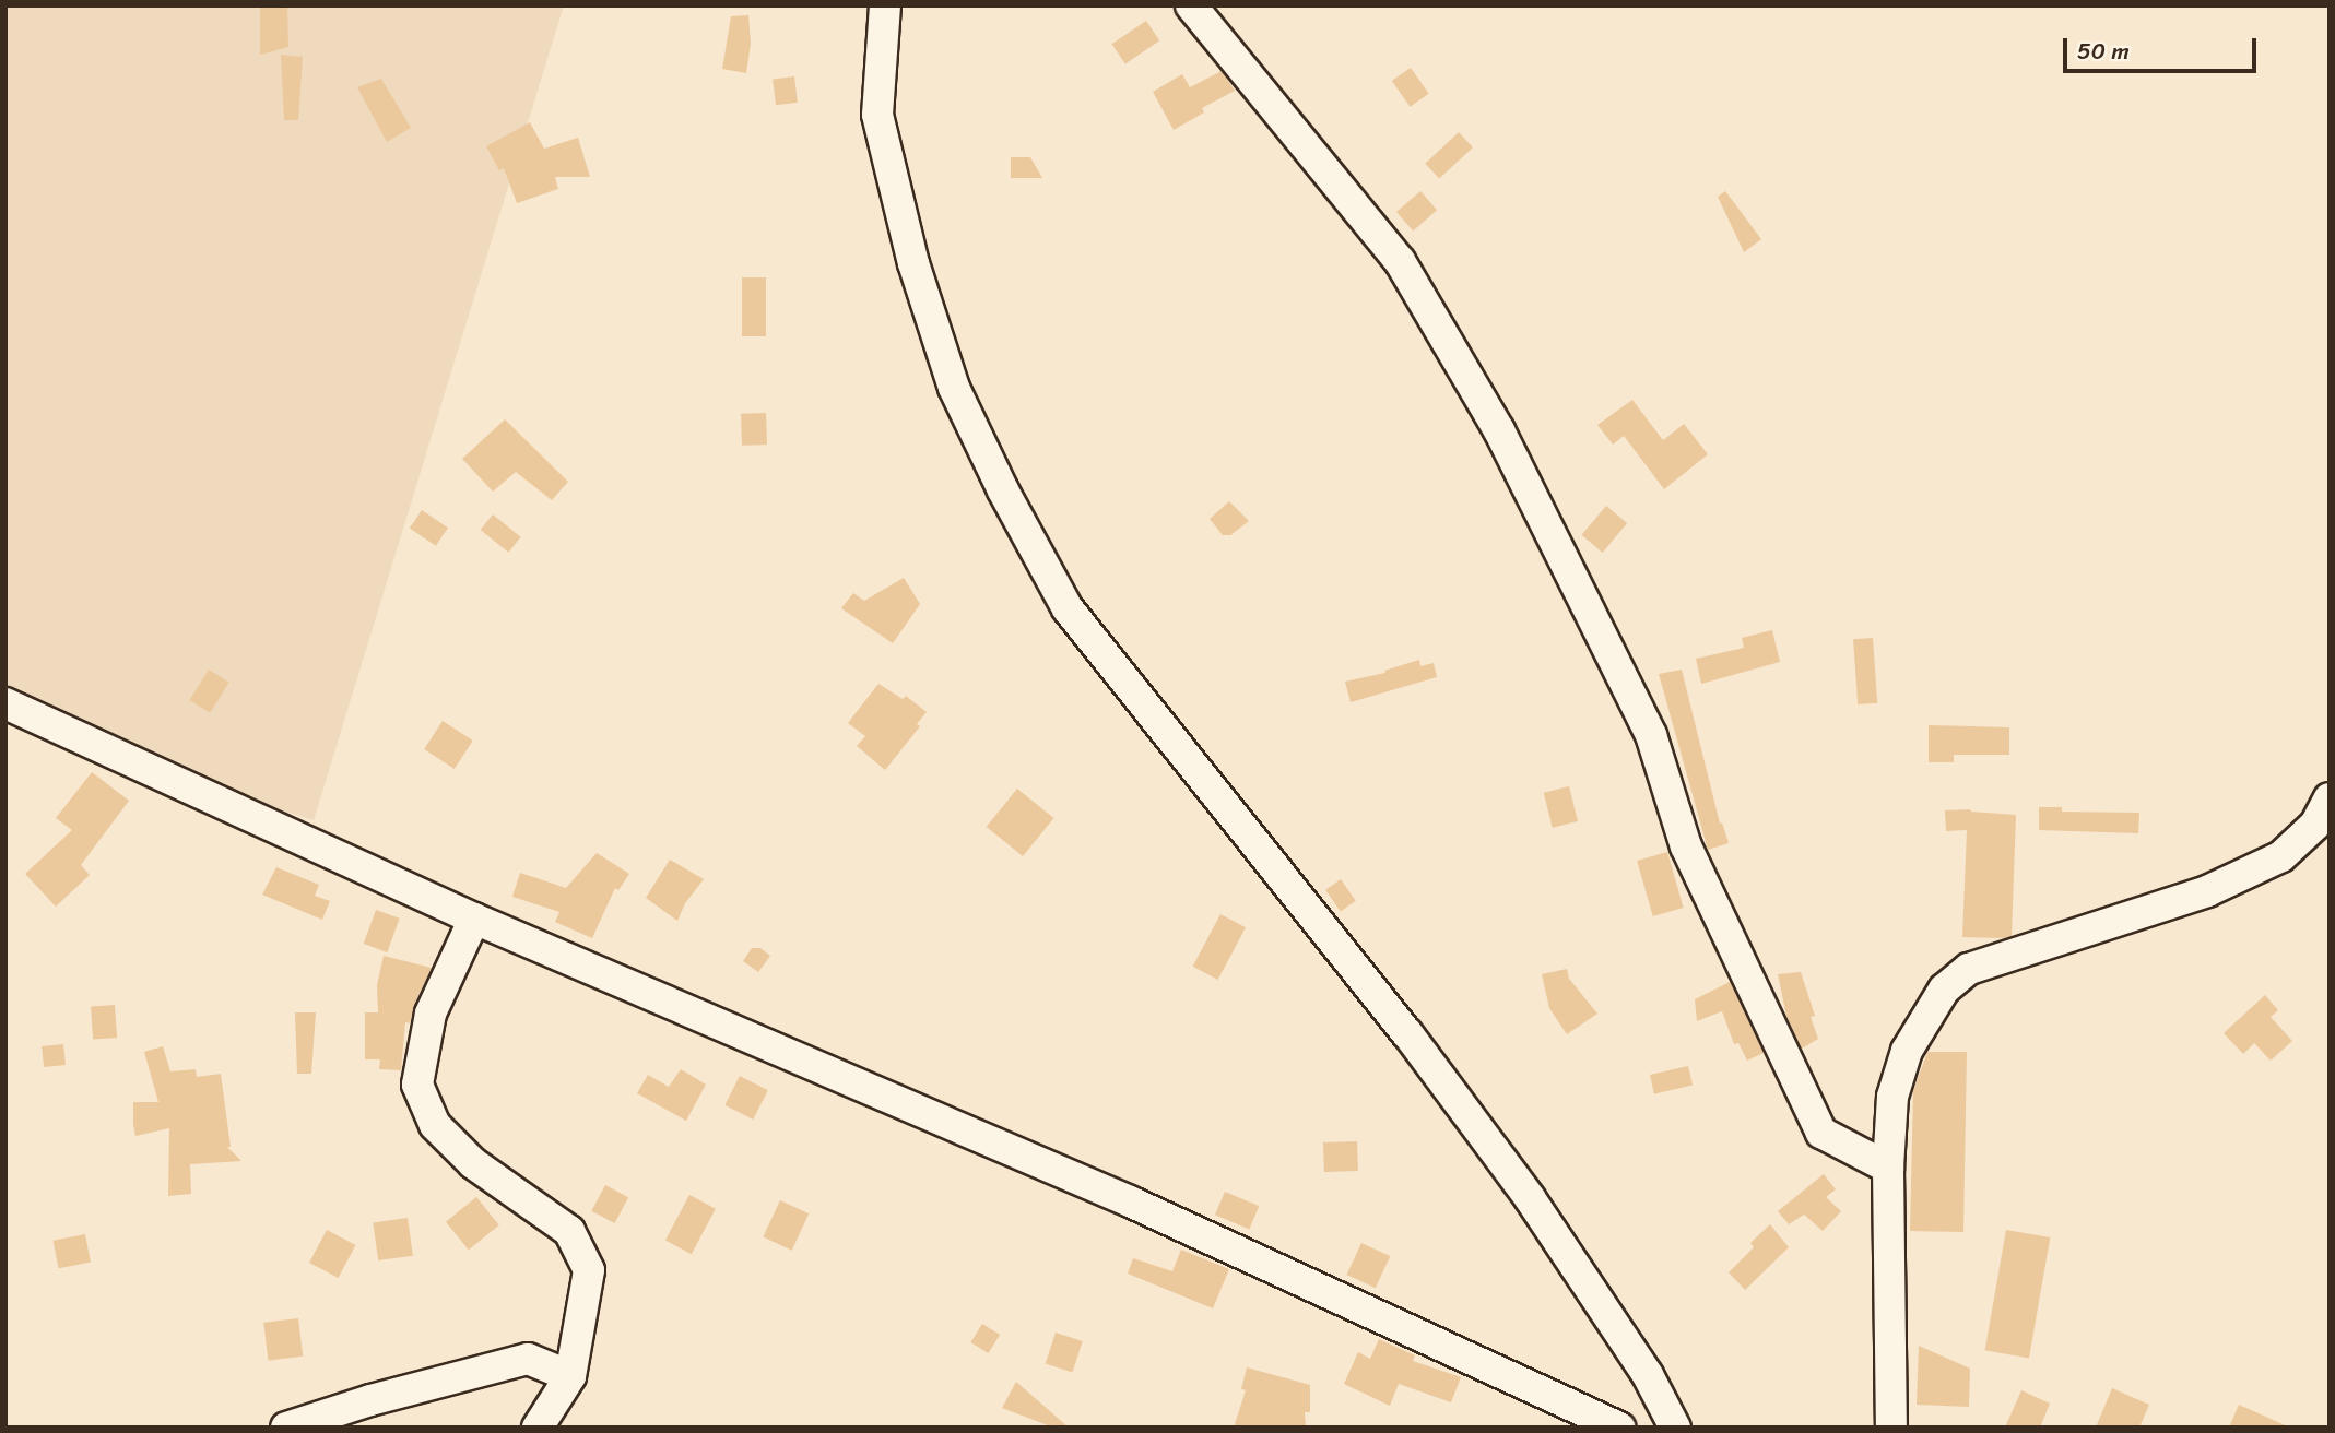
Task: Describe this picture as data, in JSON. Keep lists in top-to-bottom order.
{
  "scale_bar": "50 m"
}
